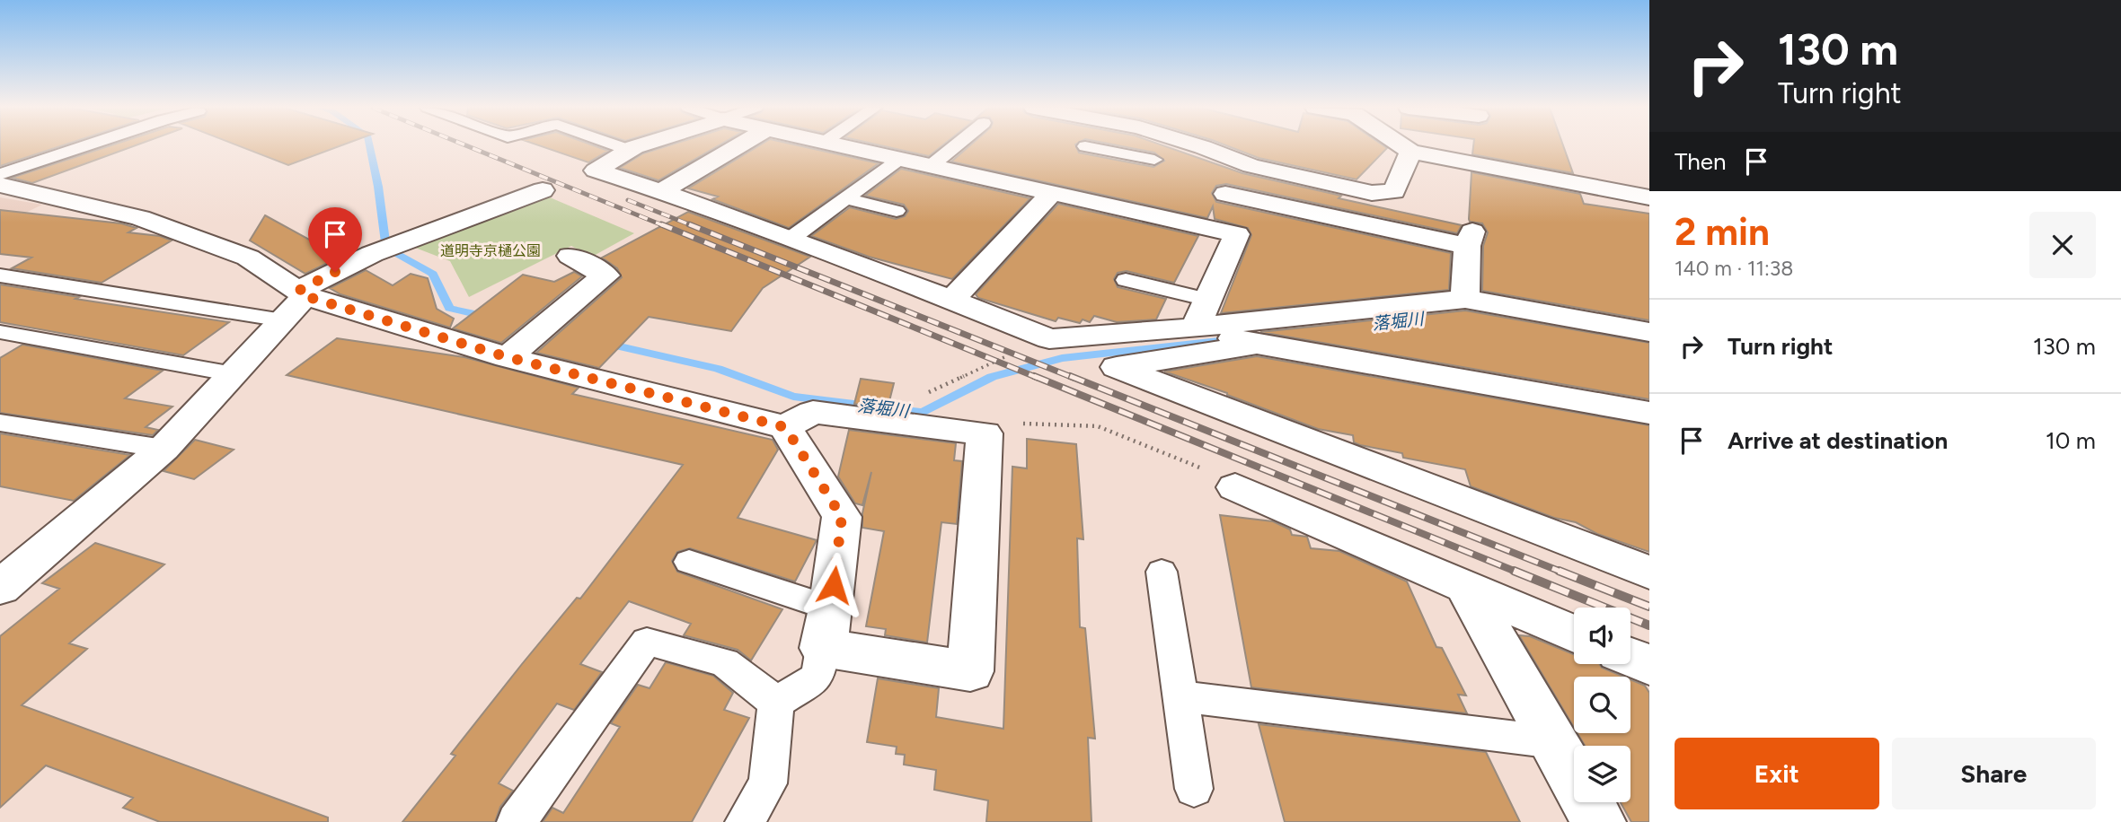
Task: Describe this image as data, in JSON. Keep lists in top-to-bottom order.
{
  "water": ["落堀川"],
  "parks": ["道明寺京樋公園"],
  "page": {
    "turn": ["130 m", "Turn right"],
    "then": "Then",
    "heading": ["2 min", "140 m · 11:38"],
    "list": [
      {
        "name": "Turn right",
        "value": "130 m"
      },
      {
        "name": "Arrive at destination",
        "value": "10 m"
      }
    ],
    "buttons": ["Exit", "Share"]
  }
}
